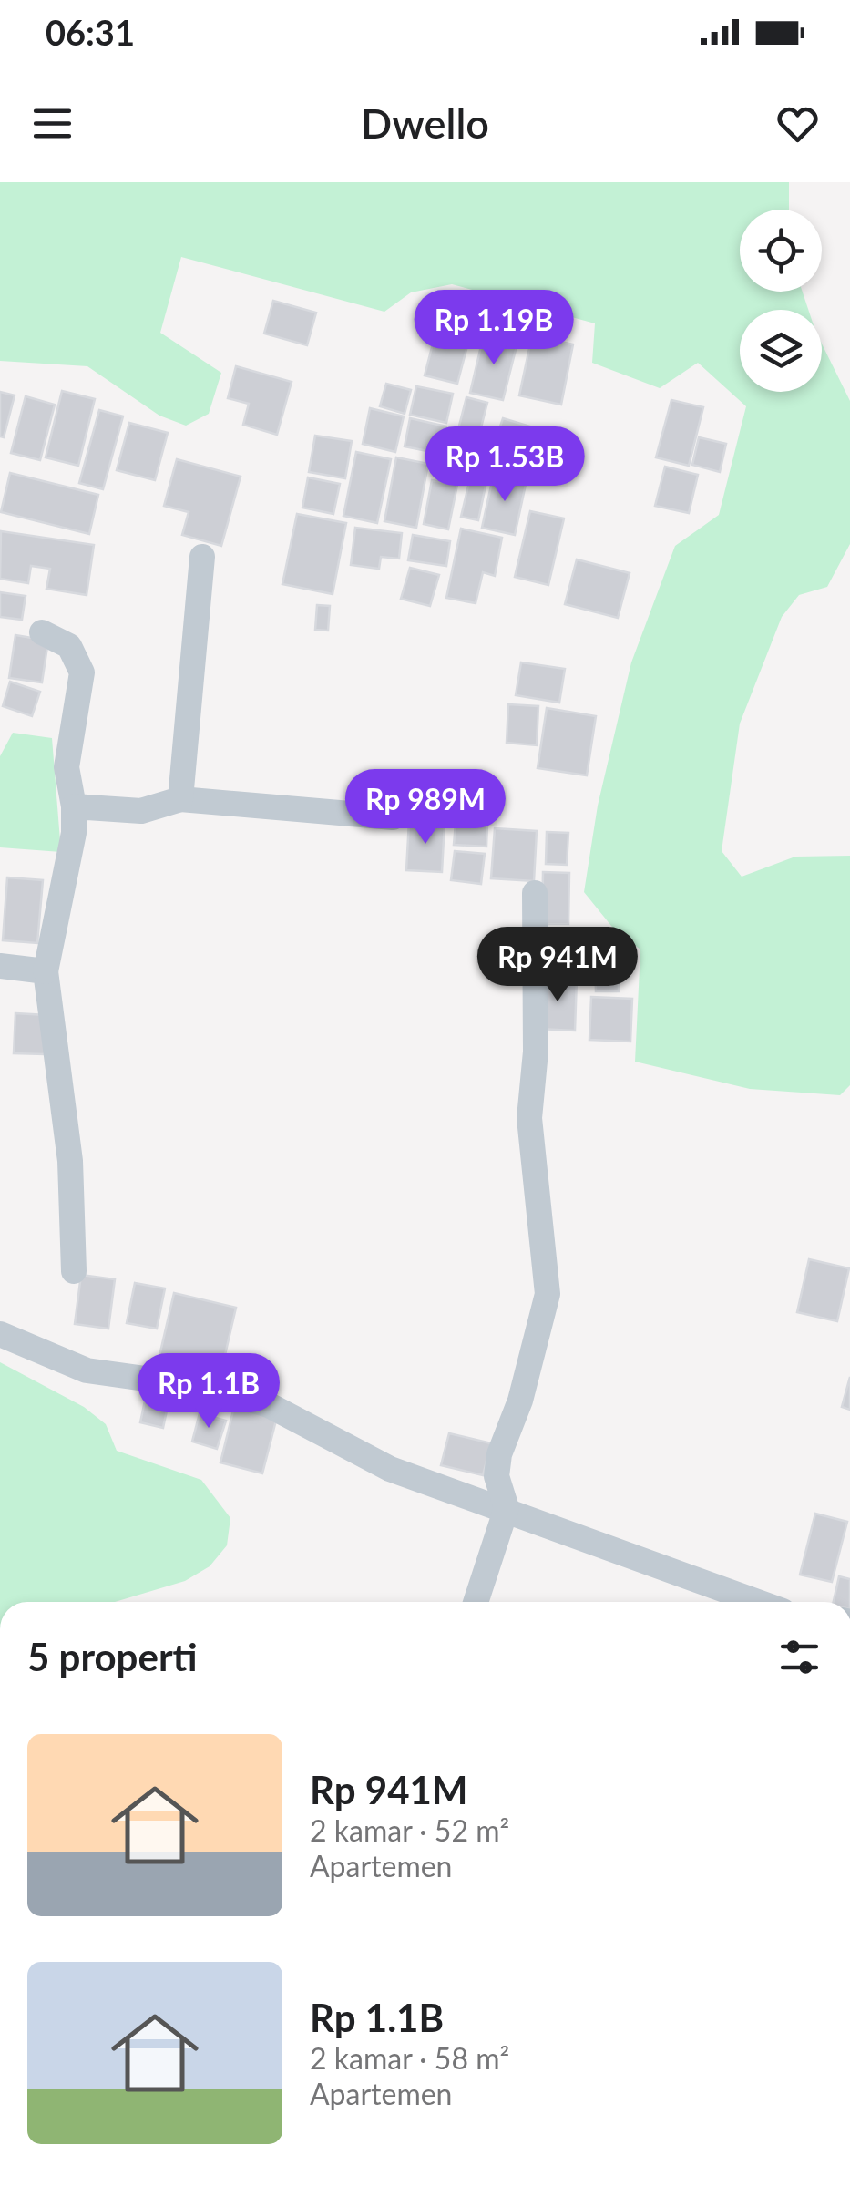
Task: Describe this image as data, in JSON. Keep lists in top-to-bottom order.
{
  "page": {
    "status": "06:31",
    "header": "Dwello",
    "price": [
      "Rp 1.19B",
      "Rp 1.53B",
      "Rp 989M",
      "Rp 941M",
      "Rp 1.1B"
    ],
    "heading": "5 properti",
    "list": [
      {
        "name": "Rp 941M",
        "note": "2 kamar · 52 m² · Apartemen"
      },
      {
        "name": "Rp 1.1B",
        "note": "2 kamar · 58 m² · Apartemen"
      }
    ]
  }
}
